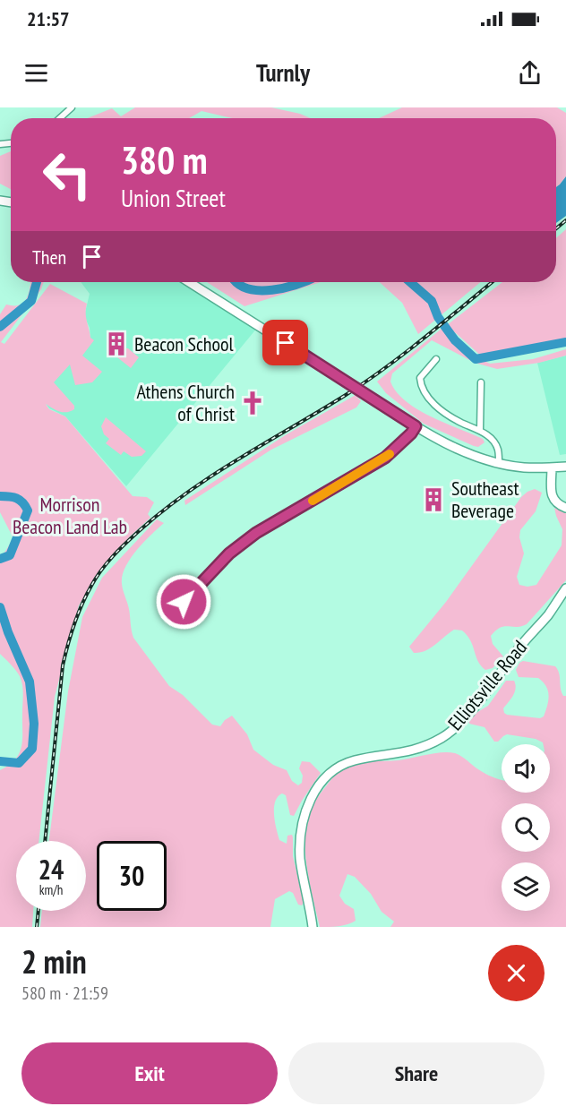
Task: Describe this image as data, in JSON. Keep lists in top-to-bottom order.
{
  "streets": {
    "street": ["Elliotsville Road"]
  },
  "parks": ["Morrison Beacon Land Lab"],
  "places": {
    "building": ["Beacon School", "Southeast Beverage"],
    "church": ["Athens Church of Christ"]
  },
  "page": {
    "status": "21:57",
    "header": "Turnly",
    "turn": ["380 m", "Union Street"],
    "then": "Then",
    "speed": "24 km/h",
    "limit": "30",
    "heading": ["2 min", "580 m · 21:59"],
    "buttons": ["Exit", "Share"]
  }
}
